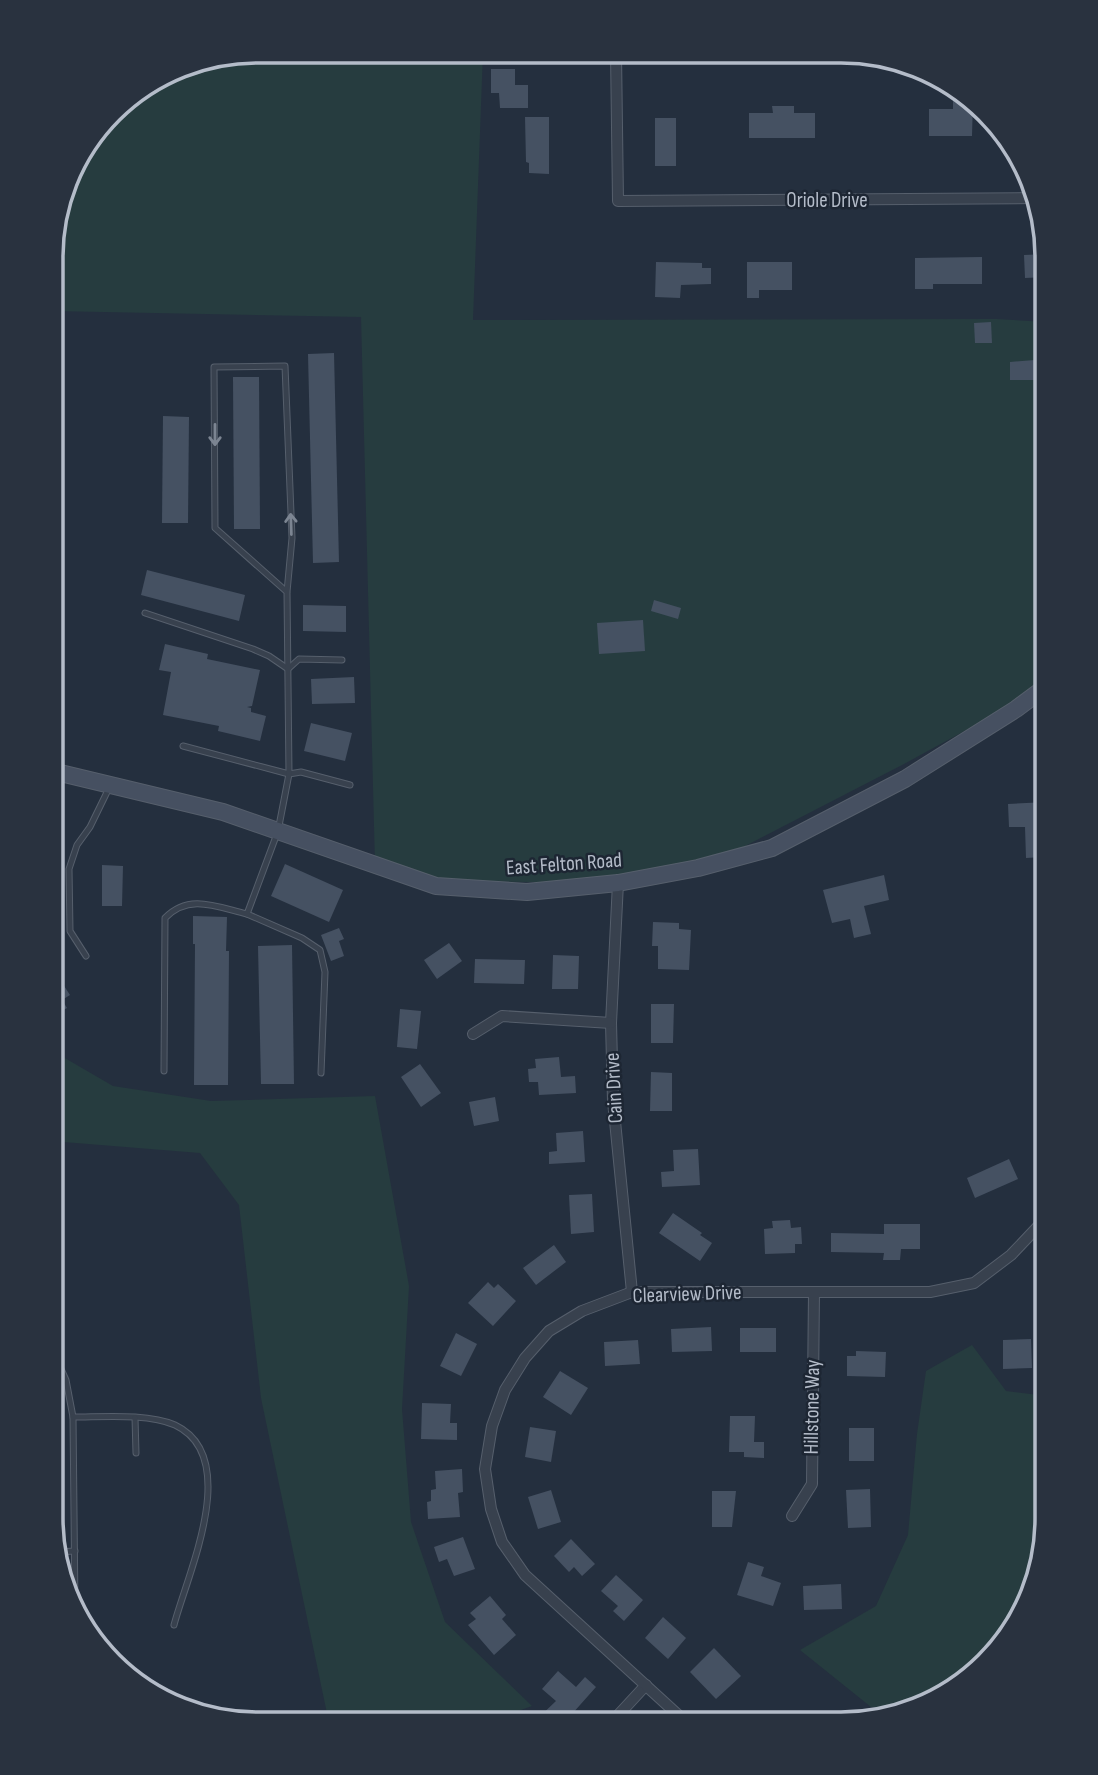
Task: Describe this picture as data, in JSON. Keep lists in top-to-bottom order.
{
  "streets": {
    "street": [
      "Oriole Drive",
      "East Felton Road",
      "Cain Drive",
      "Clearview Drive",
      "Hillstone Way"
    ]
  },
  "crossings": [
    ["East Felton Road", "Cain Drive"],
    ["Cain Drive", "Clearview Drive"],
    ["Clearview Drive", "Hillstone Way"]
  ]
}
